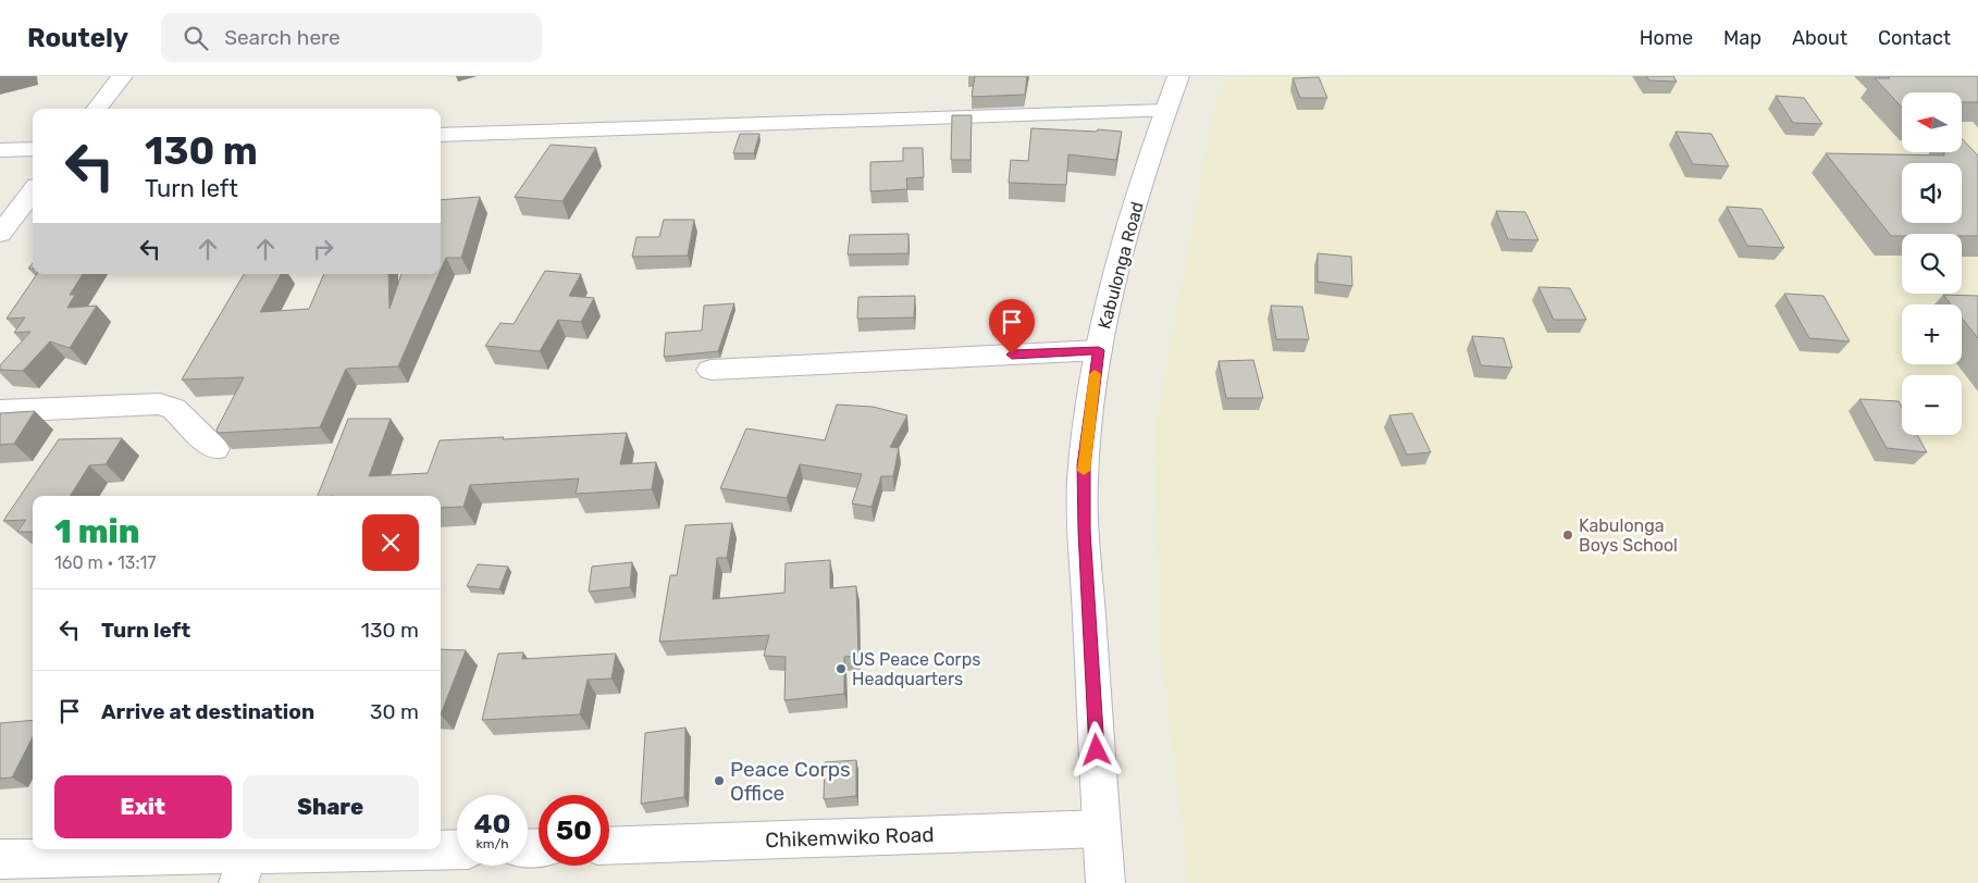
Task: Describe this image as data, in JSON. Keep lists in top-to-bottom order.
{
  "streets": {
    "street": ["Kabulonga Road", "Chikemwiko Road"]
  },
  "crossings": [
    ["Kabulonga Road", "Chikemwiko Road"]
  ],
  "places": ["Kabulonga Boys School", "US Peace Corps Headquarters", "Peace Corps Office"],
  "north": "left",
  "page": {
    "header": "Routely",
    "search": "Search here",
    "nav": [
      "Home",
      "Map",
      "About",
      "Contact"
    ],
    "map_buttons": ["+", "−"],
    "turn": ["130 m", "Turn left"],
    "heading": ["1 min", "160 m · 13:17"],
    "list": [
      {
        "name": "Turn left",
        "value": "130 m"
      },
      {
        "name": "Arrive at destination",
        "value": "30 m"
      }
    ],
    "buttons": ["Exit", "Share"],
    "speed": "40 km/h",
    "limit": "50"
  }
}
